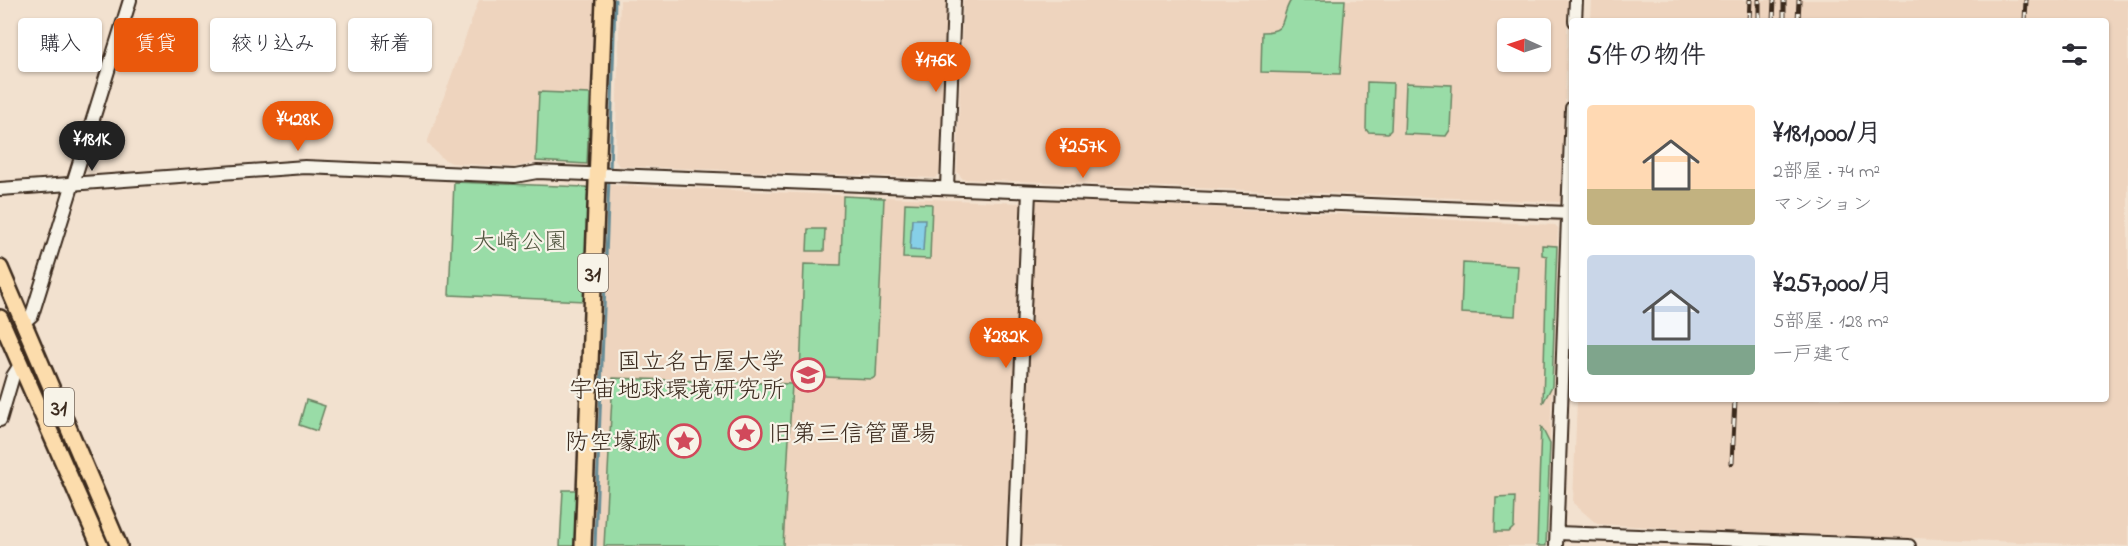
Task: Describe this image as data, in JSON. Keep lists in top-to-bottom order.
{
  "streets": {
    "main road": ["31"]
  },
  "parks": ["大崎公園"],
  "places": {
    "school or university": ["国立名古屋大学 宇宙地球環境研究所"],
    "place": ["旧第三信管置場", "防空壕跡"]
  },
  "north": "left",
  "page": {
    "chip": [
      "購入",
      "賃貸",
      "絞り込み",
      "新着"
    ],
    "heading": "5件の物件",
    "price": [
      "¥176K",
      "¥428K",
      "¥181K",
      "¥257K",
      "¥282K"
    ],
    "list": [
      {
        "name": "¥181,000/月",
        "note": "2部屋 · 74 m² · マンション"
      },
      {
        "name": "¥257,000/月",
        "note": "5部屋 · 128 m² · 一戸建て"
      }
    ]
  }
}
